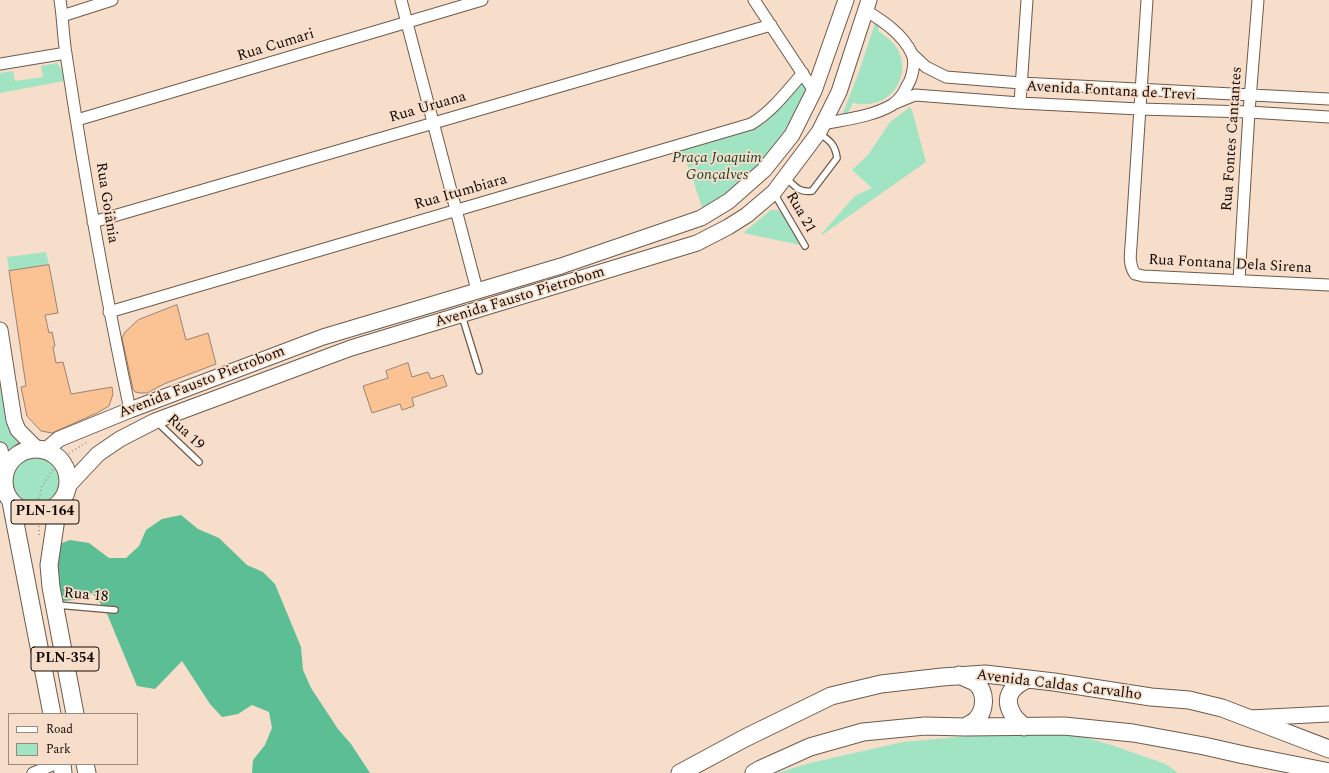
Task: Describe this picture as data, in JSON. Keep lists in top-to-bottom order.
{
  "streets": {
    "main road": [
      "Avenida Fausto Pietrobom",
      "PLN-164",
      "PLN-354",
      "Avenida Caldas Carvalho"
    ],
    "street": [
      "Rua Cumari",
      "Avenida Fontana de Trevi",
      "Rua Uruana",
      "Rua Fontes Cantantes",
      "Rua Itumbiara",
      "Rua Goiânia",
      "Rua Fontana Dela Sirena"
    ],
    "lane": ["Rua 21", "Rua 19", "Rua 18"]
  },
  "crossings": [
    ["Rua Cumari", "Rua Goiânia"],
    ["Avenida Fontana de Trevi", "Rua Fontes Cantantes"],
    ["Avenida Fontana de Trevi", "Rua Fontana Dela Sirena"],
    ["Avenida Fontana de Trevi", "Avenida Fausto Pietrobom"],
    ["Rua Uruana", "Rua Goiânia"],
    ["Rua Fontes Cantantes", "Rua Fontana Dela Sirena"],
    ["Rua Itumbiara", "Rua Goiânia"],
    ["Rua Goiânia", "Avenida Fausto Pietrobom"],
    ["Rua 21", "Avenida Fausto Pietrobom"],
    ["Avenida Fausto Pietrobom", "Rua 19"],
    ["Avenida Fausto Pietrobom", "PLN-164"],
    ["Avenida Fausto Pietrobom", "PLN-354"],
    ["PLN-164", "PLN-354"],
    ["Rua 18", "PLN-354"]
  ],
  "parks": ["Praça Joaquim Gonçalves"],
  "legend": ["Road", "Park"]
}
